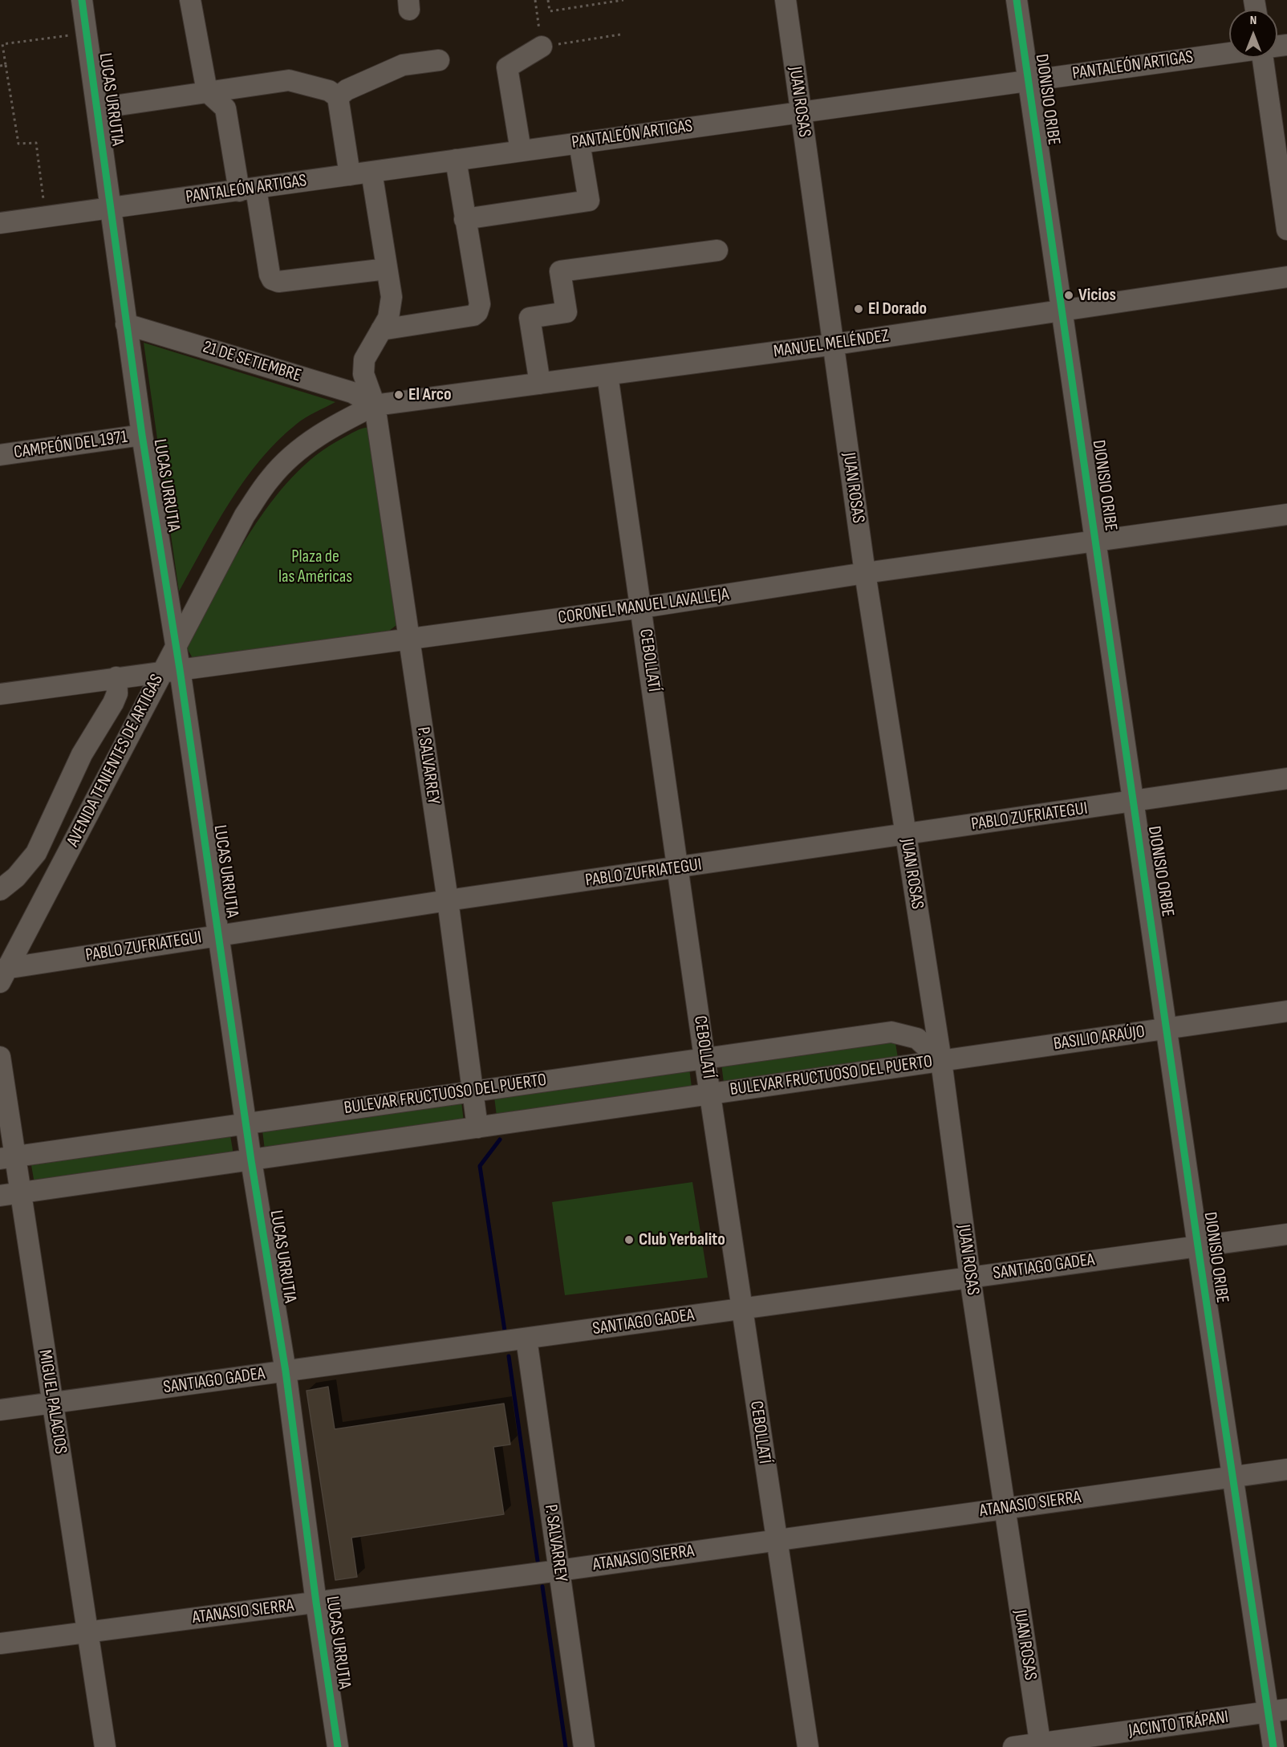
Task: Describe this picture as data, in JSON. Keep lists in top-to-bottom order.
{
  "streets": {
    "street": [
      "PANTALEÓN ARTIGAS",
      "LUCAS URRUTIA",
      "DIONISIO ORIBE",
      "JUAN ROSAS",
      "MANUEL MELÉNDEZ",
      "21 DE SETIEMBRE",
      "CAMPEÓN DEL 1971",
      "CORONEL MANUEL LAVALLEJA",
      "CEBOLLATÍ",
      "AVENIDA TENIENTES DE ARTIGAS",
      "P. SALVARREY",
      "PABLO ZUFRIATEGUI",
      "BASILIO ARAÚJO",
      "BULEVAR FRUCTUOSO DEL PUERTO",
      "SANTIAGO GADEA",
      "MIGUEL PALACIOS",
      "ATANASIO SIERRA",
      "JACINTO TRÁPANI"
    ]
  },
  "crossings": [
    ["PANTALEÓN ARTIGAS", "LUCAS URRUTIA"],
    ["PANTALEÓN ARTIGAS", "DIONISIO ORIBE"],
    ["PANTALEÓN ARTIGAS", "JUAN ROSAS"],
    ["PANTALEÓN ARTIGAS", "P. SALVARREY"],
    ["LUCAS URRUTIA", "21 DE SETIEMBRE"],
    ["LUCAS URRUTIA", "CAMPEÓN DEL 1971"],
    ["LUCAS URRUTIA", "CORONEL MANUEL LAVALLEJA"],
    ["LUCAS URRUTIA", "AVENIDA TENIENTES DE ARTIGAS"],
    ["LUCAS URRUTIA", "PABLO ZUFRIATEGUI"],
    ["LUCAS URRUTIA", "BULEVAR FRUCTUOSO DEL PUERTO"],
    ["LUCAS URRUTIA", "SANTIAGO GADEA"],
    ["LUCAS URRUTIA", "ATANASIO SIERRA"],
    ["DIONISIO ORIBE", "MANUEL MELÉNDEZ"],
    ["DIONISIO ORIBE", "CORONEL MANUEL LAVALLEJA"],
    ["DIONISIO ORIBE", "PABLO ZUFRIATEGUI"],
    ["DIONISIO ORIBE", "BASILIO ARAÚJO"],
    ["DIONISIO ORIBE", "SANTIAGO GADEA"],
    ["DIONISIO ORIBE", "ATANASIO SIERRA"],
    ["DIONISIO ORIBE", "JACINTO TRÁPANI"],
    ["JUAN ROSAS", "MANUEL MELÉNDEZ"],
    ["JUAN ROSAS", "CORONEL MANUEL LAVALLEJA"],
    ["JUAN ROSAS", "PABLO ZUFRIATEGUI"],
    ["JUAN ROSAS", "BASILIO ARAÚJO"],
    ["JUAN ROSAS", "BULEVAR FRUCTUOSO DEL PUERTO"],
    ["JUAN ROSAS", "SANTIAGO GADEA"],
    ["JUAN ROSAS", "ATANASIO SIERRA"],
    ["JUAN ROSAS", "JACINTO TRÁPANI"],
    ["MANUEL MELÉNDEZ", "21 DE SETIEMBRE"],
    ["MANUEL MELÉNDEZ", "CEBOLLATÍ"],
    ["MANUEL MELÉNDEZ", "P. SALVARREY"],
    ["21 DE SETIEMBRE", "P. SALVARREY"],
    ["CORONEL MANUEL LAVALLEJA", "CEBOLLATÍ"],
    ["CORONEL MANUEL LAVALLEJA", "AVENIDA TENIENTES DE ARTIGAS"],
    ["CORONEL MANUEL LAVALLEJA", "P. SALVARREY"],
    ["CEBOLLATÍ", "PABLO ZUFRIATEGUI"],
    ["CEBOLLATÍ", "BULEVAR FRUCTUOSO DEL PUERTO"],
    ["CEBOLLATÍ", "SANTIAGO GADEA"],
    ["CEBOLLATÍ", "ATANASIO SIERRA"],
    ["AVENIDA TENIENTES DE ARTIGAS", "PABLO ZUFRIATEGUI"],
    ["P. SALVARREY", "PABLO ZUFRIATEGUI"],
    ["P. SALVARREY", "BULEVAR FRUCTUOSO DEL PUERTO"],
    ["P. SALVARREY", "SANTIAGO GADEA"],
    ["P. SALVARREY", "ATANASIO SIERRA"],
    ["BASILIO ARAÚJO", "BULEVAR FRUCTUOSO DEL PUERTO"],
    ["BULEVAR FRUCTUOSO DEL PUERTO", "MIGUEL PALACIOS"],
    ["SANTIAGO GADEA", "MIGUEL PALACIOS"],
    ["MIGUEL PALACIOS", "ATANASIO SIERRA"]
  ],
  "parks": ["Plaza de las Américas"],
  "places": [
    "Vicios",
    "El Dorado",
    "El Arco",
    "Club Yerbalito"
  ],
  "north": "top"
}
